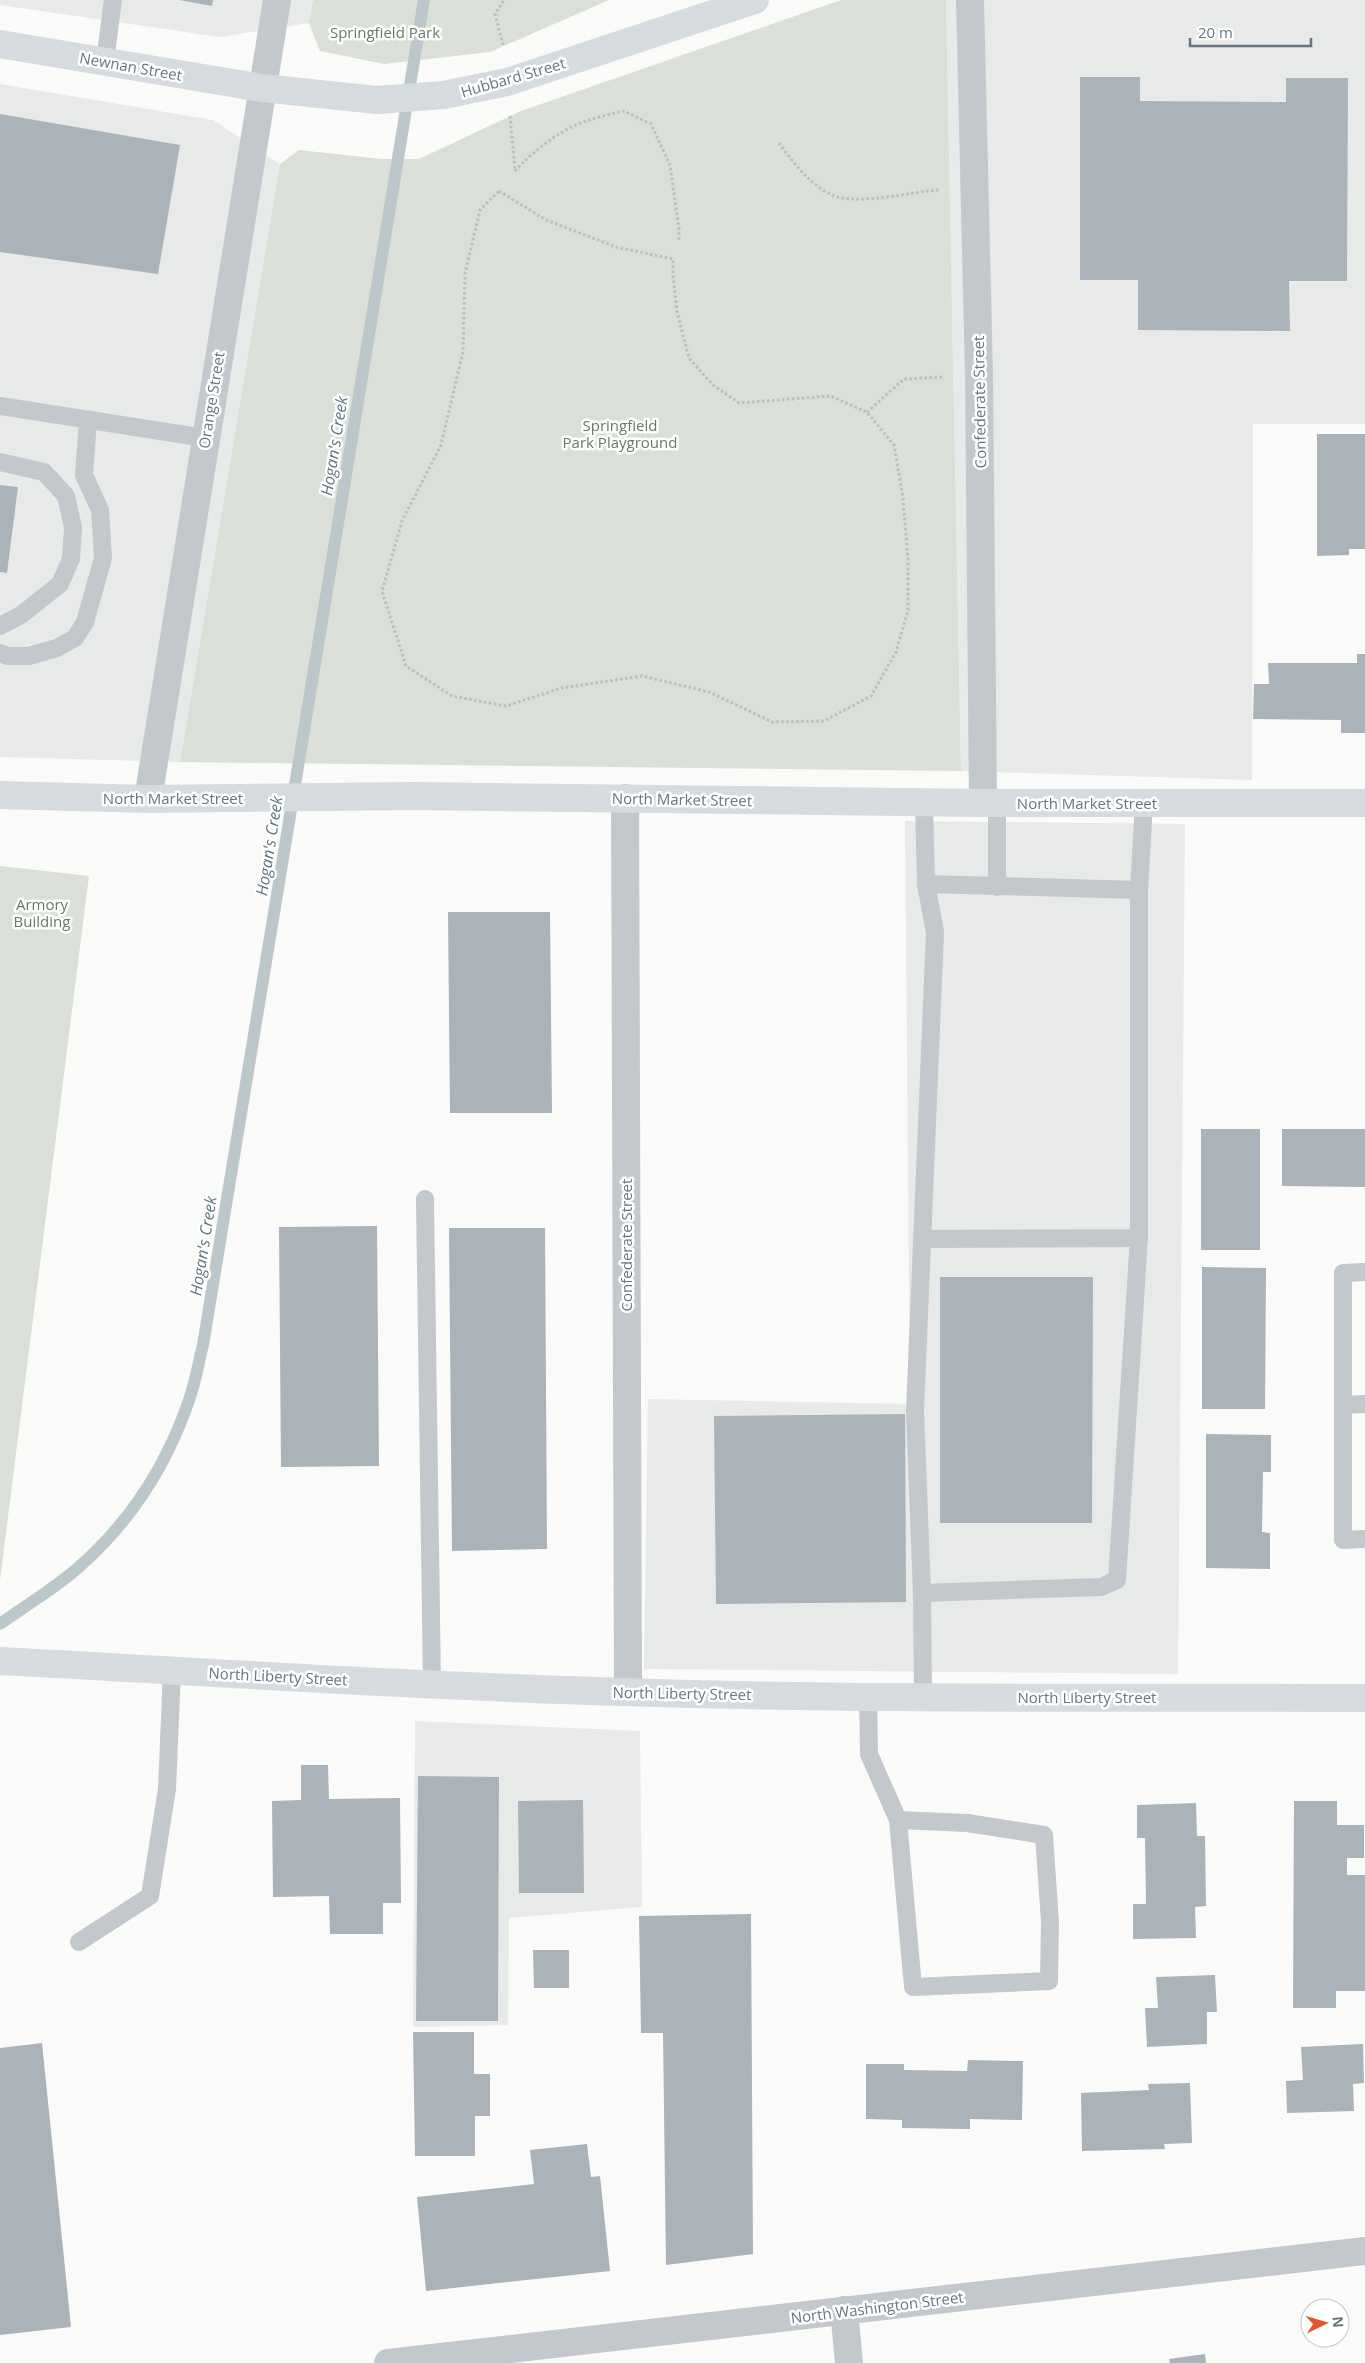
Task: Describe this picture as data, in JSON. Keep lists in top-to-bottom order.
{
  "streets": {
    "street": [
      "Newnan Street",
      "Hubbard Street",
      "Orange Street",
      "Confederate Street",
      "North Market Street",
      "North Liberty Street",
      "North Washington Street"
    ]
  },
  "crossings": [
    ["Newnan Street", "Hubbard Street"],
    ["Newnan Street", "Orange Street"],
    ["Hubbard Street", "Orange Street"],
    ["Orange Street", "North Market Street"],
    ["Confederate Street", "North Market Street"],
    ["Confederate Street", "North Liberty Street"]
  ],
  "water": ["Hogan's Creek"],
  "parks": ["Springfield Park", "Springfield Park Playground", "Armory Building"],
  "scale_bar": "20 m",
  "north": "right"
}
